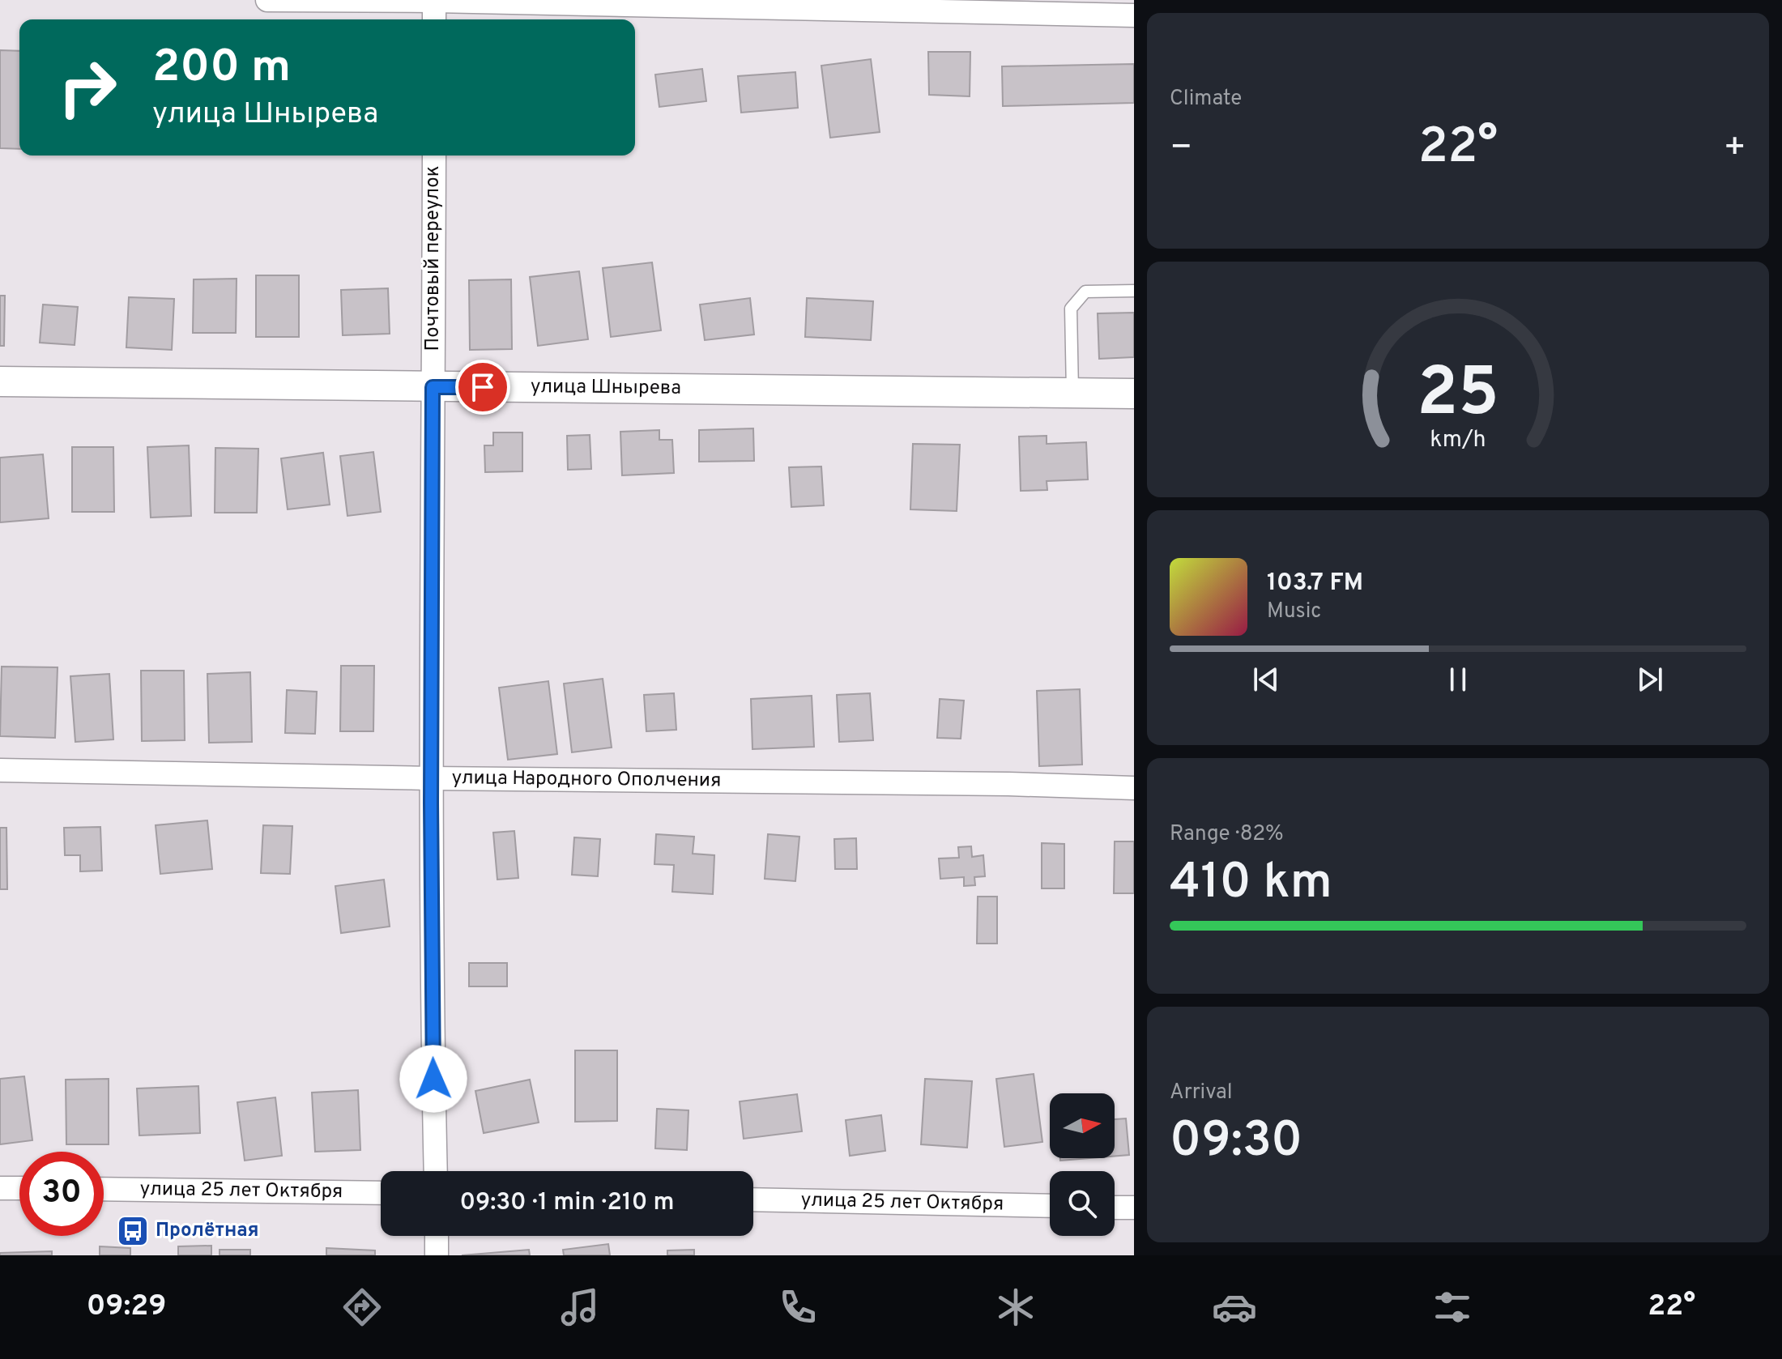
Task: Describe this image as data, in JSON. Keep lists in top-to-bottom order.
{
  "streets": {
    "street": [
      "Почтовый переулок",
      "улица Шнырева",
      "улица Народного Ополчения",
      "улица 25 лет Октября"
    ]
  },
  "crossings": [
    ["Почтовый переулок", "улица Шнырева"],
    ["Почтовый переулок", "улица Народного Ополчения"]
  ],
  "places": {
    "bus stop": ["Пролётная"]
  },
  "north": "right",
  "page": {
    "tile": [
      "Climate",
      ["Range · 82%", "410 km"],
      ["Arrival", "09:30"]
    ],
    "turn": ["200 m", "улица Шнырева"],
    "heat": ["−", "22°", "+"],
    "song": ["103.7 FM", "Music"],
    "limit": "30",
    "trip": "09:30 · 1 min · 210 m",
    "tabs": ["09:29", "22°"],
    "gauge": ["25", "km/h"]
  }
}
